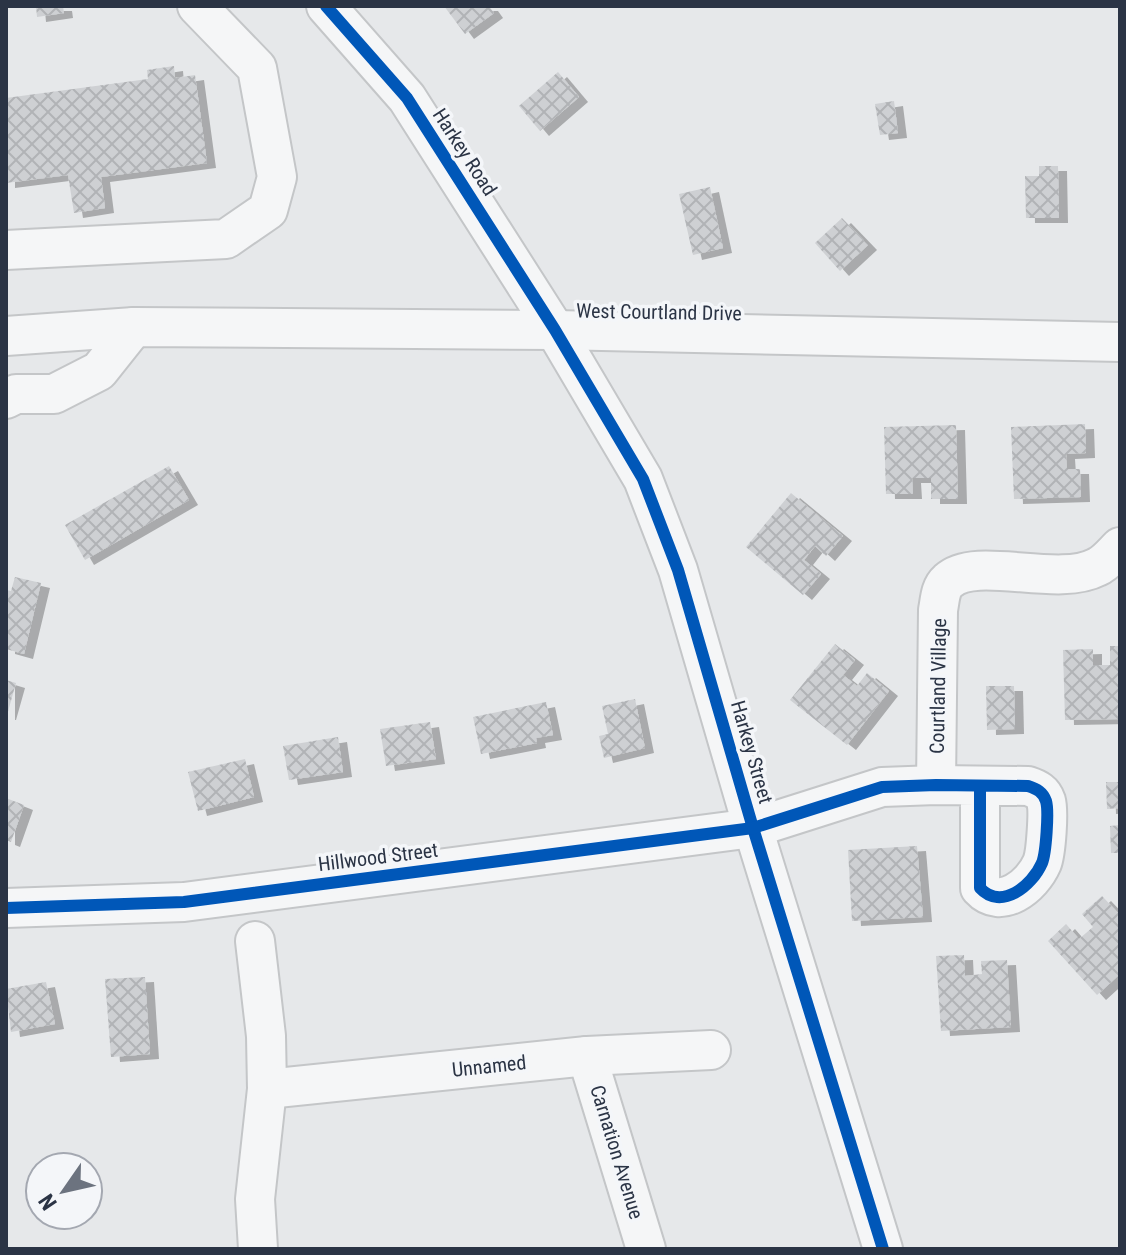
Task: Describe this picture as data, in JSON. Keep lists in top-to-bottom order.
{
  "streets": {
    "street": [
      "Harkey Road",
      "West Courtland Drive",
      "Courtland Village",
      "Harkey Street",
      "Hillwood Street",
      "Unnamed",
      "Carnation Avenue"
    ]
  },
  "crossings": [
    ["Harkey Road", "West Courtland Drive"],
    ["Harkey Road", "Harkey Street"],
    ["West Courtland Drive", "Harkey Street"],
    ["Harkey Street", "Hillwood Street"],
    ["Unnamed", "Carnation Avenue"]
  ],
  "north": "bottom left"
}
